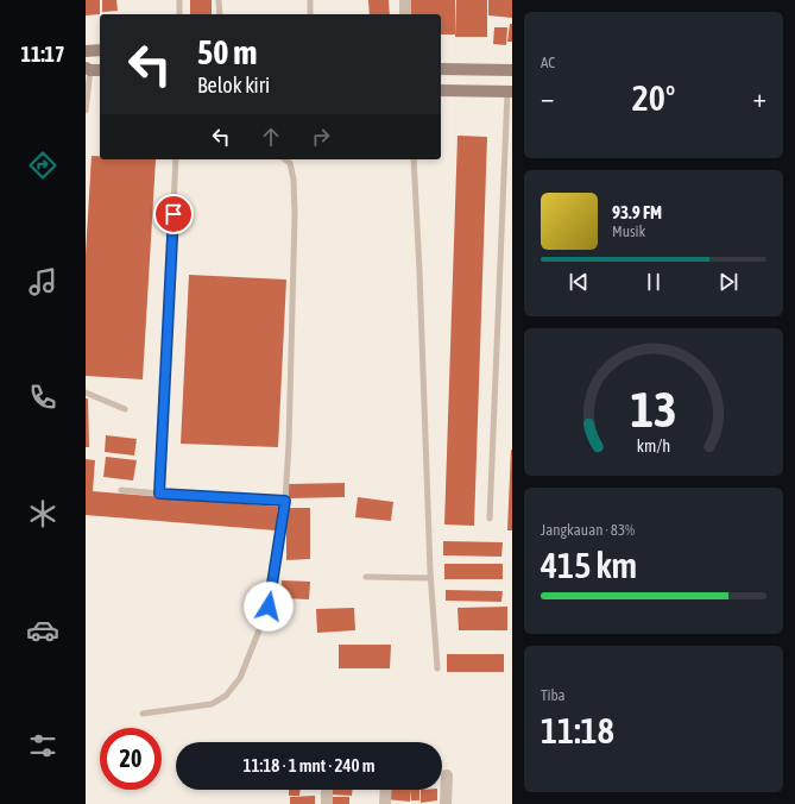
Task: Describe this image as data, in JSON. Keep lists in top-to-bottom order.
{
  "page": {
    "tabs": "11:17",
    "tile": [
      "AC",
      ["Jangkauan · 83%", "415 km"],
      ["Tiba", "11:18"]
    ],
    "turn": ["50 m", "Belok kiri"],
    "heat": ["−", "20°", "+"],
    "song": ["93.9 FM", "Musik"],
    "limit": "20",
    "trip": "11:18 · 1 mnt · 240 m",
    "gauge": ["13", "km/h"]
  }
}
